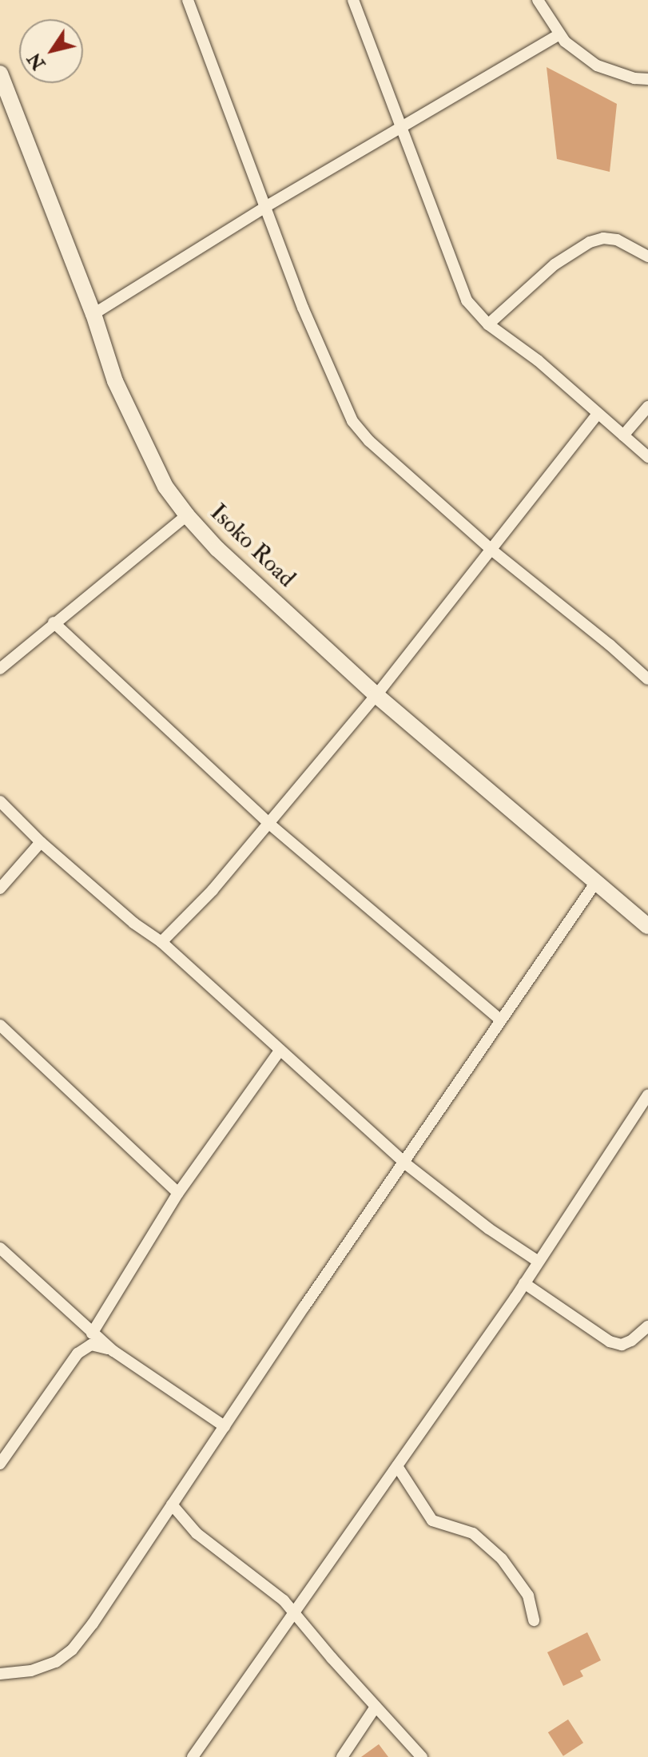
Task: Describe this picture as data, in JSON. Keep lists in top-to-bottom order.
{
  "streets": {
    "street": ["Isoko Road"]
  },
  "north": "bottom left"
}
